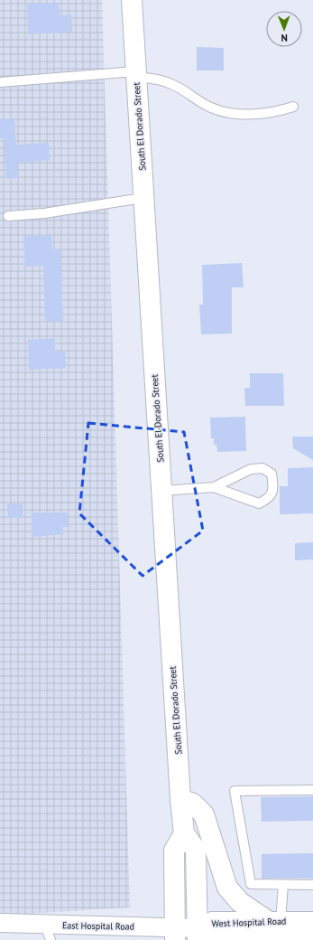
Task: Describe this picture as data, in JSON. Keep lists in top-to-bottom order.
{
  "streets": {
    "main road": ["South El Dorado Street"],
    "street": ["West Hospital Road", "East Hospital Road"]
  },
  "crossings": [
    ["South El Dorado Street", "West Hospital Road"],
    ["South El Dorado Street", "East Hospital Road"],
    ["West Hospital Road", "East Hospital Road"]
  ],
  "north": "bottom"
}
